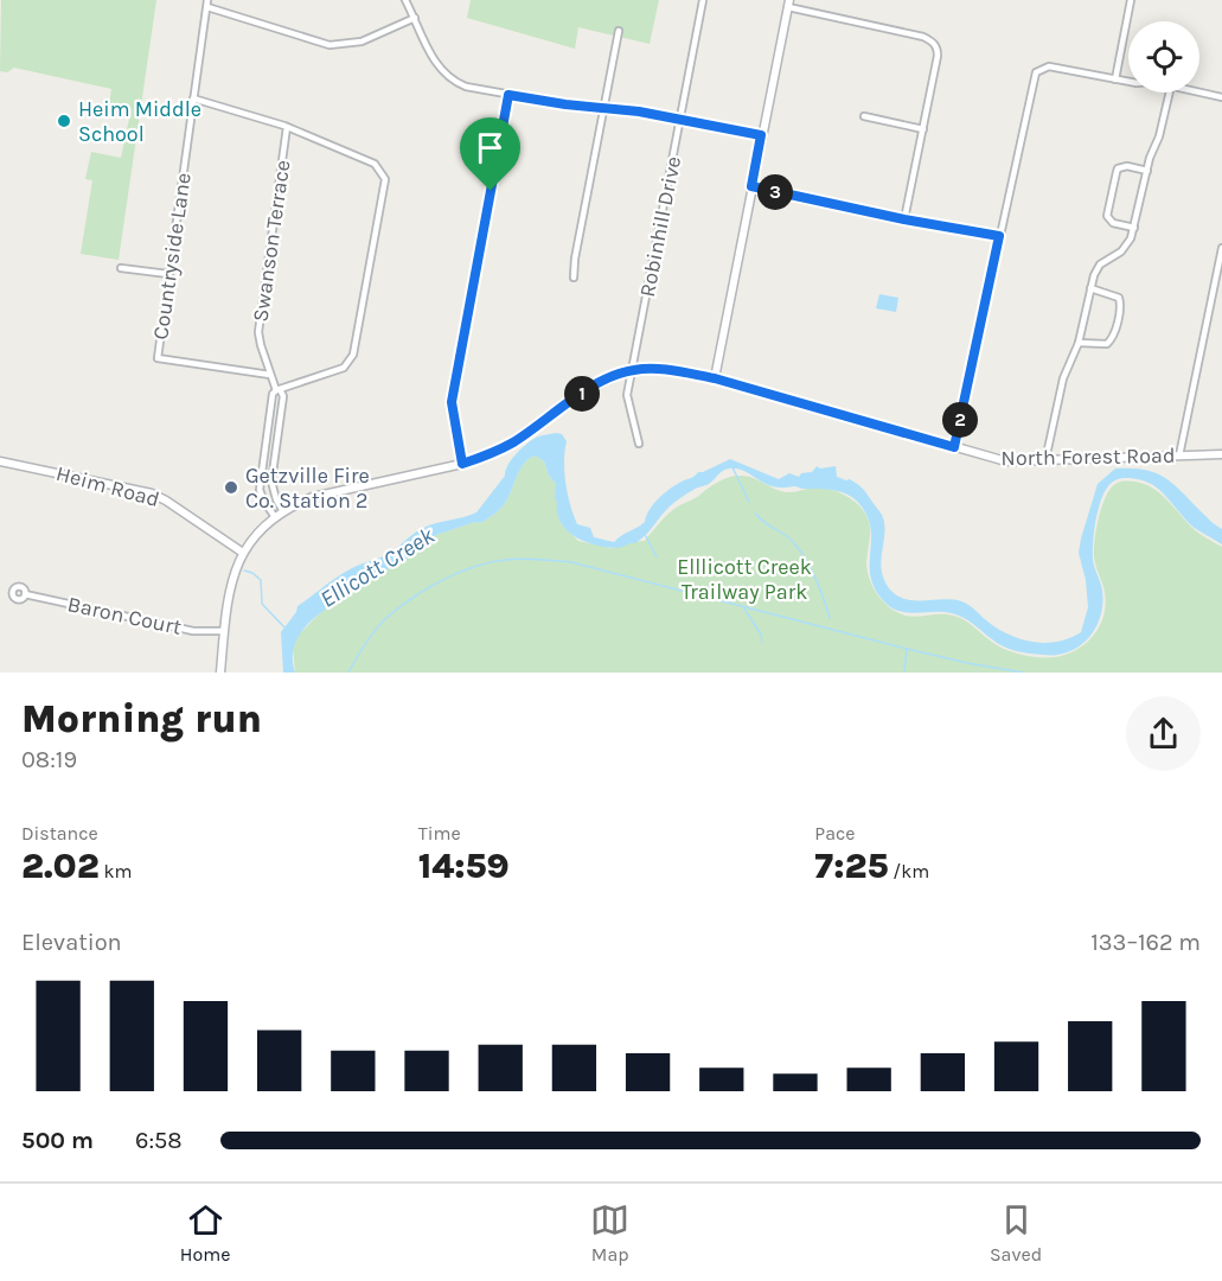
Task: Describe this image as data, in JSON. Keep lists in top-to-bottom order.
{
  "streets": {
    "street": [
      "Robinhill Drive",
      "Swanson Terrace",
      "Countryside Lane",
      "North Forest Road",
      "Heim Road",
      "Baron Court"
    ]
  },
  "crossings": [
    ["Robinhill Drive", "North Forest Road"],
    ["Swanson Terrace", "Countryside Lane"],
    ["Swanson Terrace", "North Forest Road"],
    ["North Forest Road", "Heim Road"],
    ["North Forest Road", "Baron Court"]
  ],
  "water": ["Ellicott Creek"],
  "parks": ["Elllicott Creek Trailway Park"],
  "places": ["Heim Middle School", "Getzville Fire Co. Station 2"],
  "page": {
    "pins": ["3", "1", "2"],
    "heading": ["Morning run", "08:19"],
    "stats": [
      ["Distance", "2.02 km"],
      ["Time", "14:59"],
      ["Pace", "7:25 /km"]
    ],
    "chart": ["Elevation", "133–162 m"],
    "list": [
      {
        "name": "500 m",
        "note": "6:58"
      }
    ],
    "tabs": ["Home", "Map", "Saved"]
  }
}
